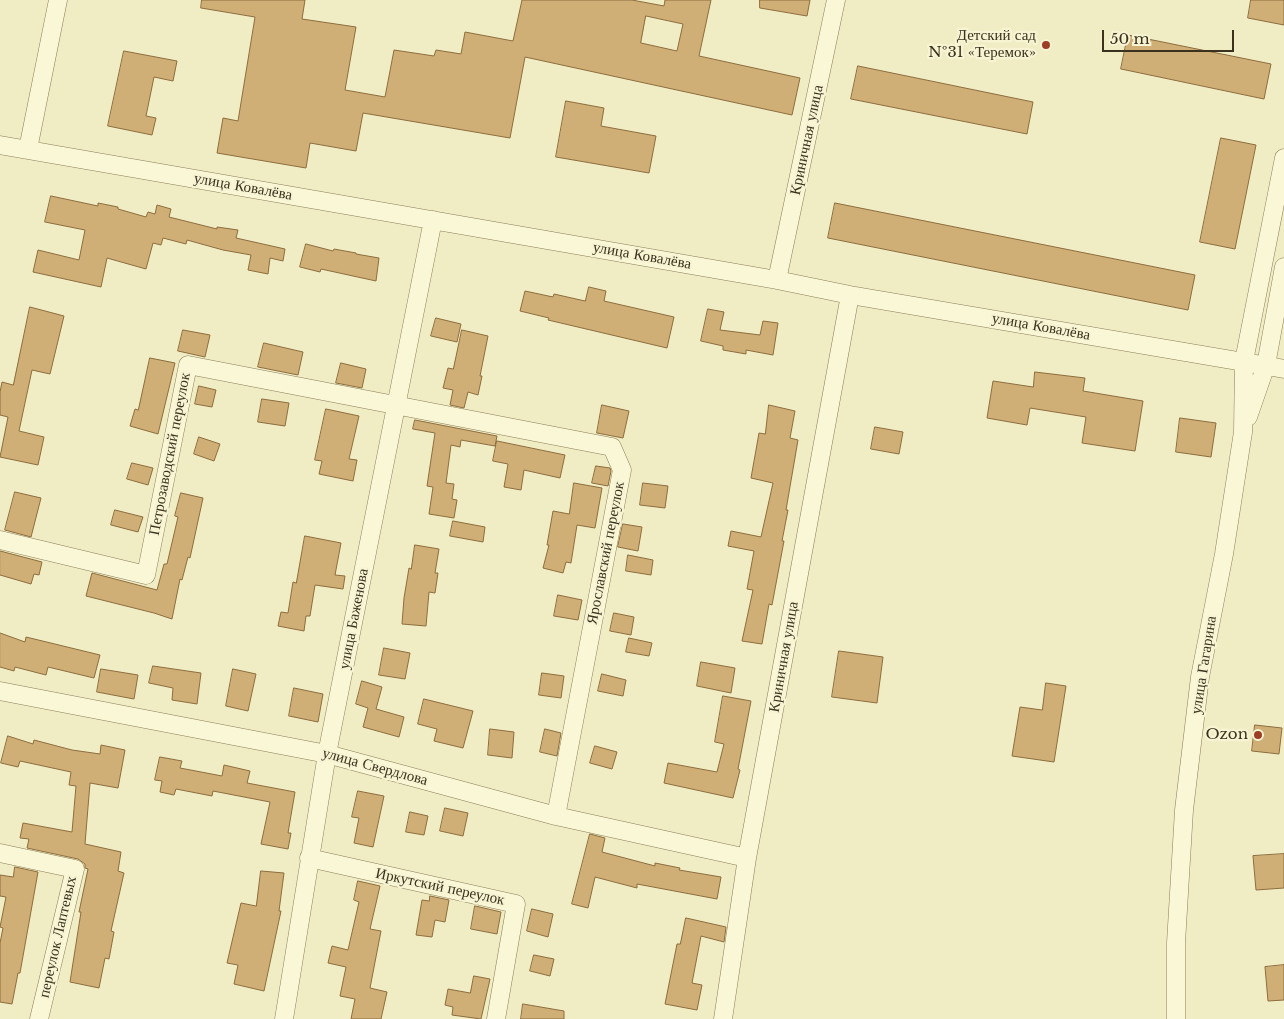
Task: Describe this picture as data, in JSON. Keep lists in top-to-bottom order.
{
  "streets": {
    "street": [
      "Криничная улица",
      "улица Ковалёва",
      "Петрозаводский переулок",
      "Ярославский переулок",
      "улица Баженова",
      "улица Гагарина",
      "улица Свердлова",
      "Иркутский переулок",
      "переулок Лаптевых"
    ]
  },
  "crossings": [
    ["Криничная улица", "улица Ковалёва"],
    ["Криничная улица", "улица Свердлова"],
    ["улица Ковалёва", "улица Баженова"],
    ["улица Ковалёва", "улица Гагарина"],
    ["Петрозаводский переулок", "Ярославский переулок"],
    ["Петрозаводский переулок", "улица Баженова"],
    ["Ярославский переулок", "улица Баженова"],
    ["Ярославский переулок", "улица Свердлова"],
    ["улица Баженова", "улица Свердлова"],
    ["улица Баженова", "Иркутский переулок"]
  ],
  "places": ["Детский сад №31 «Теремок»", "Ozon"],
  "scale_bar": "50 m"
}
